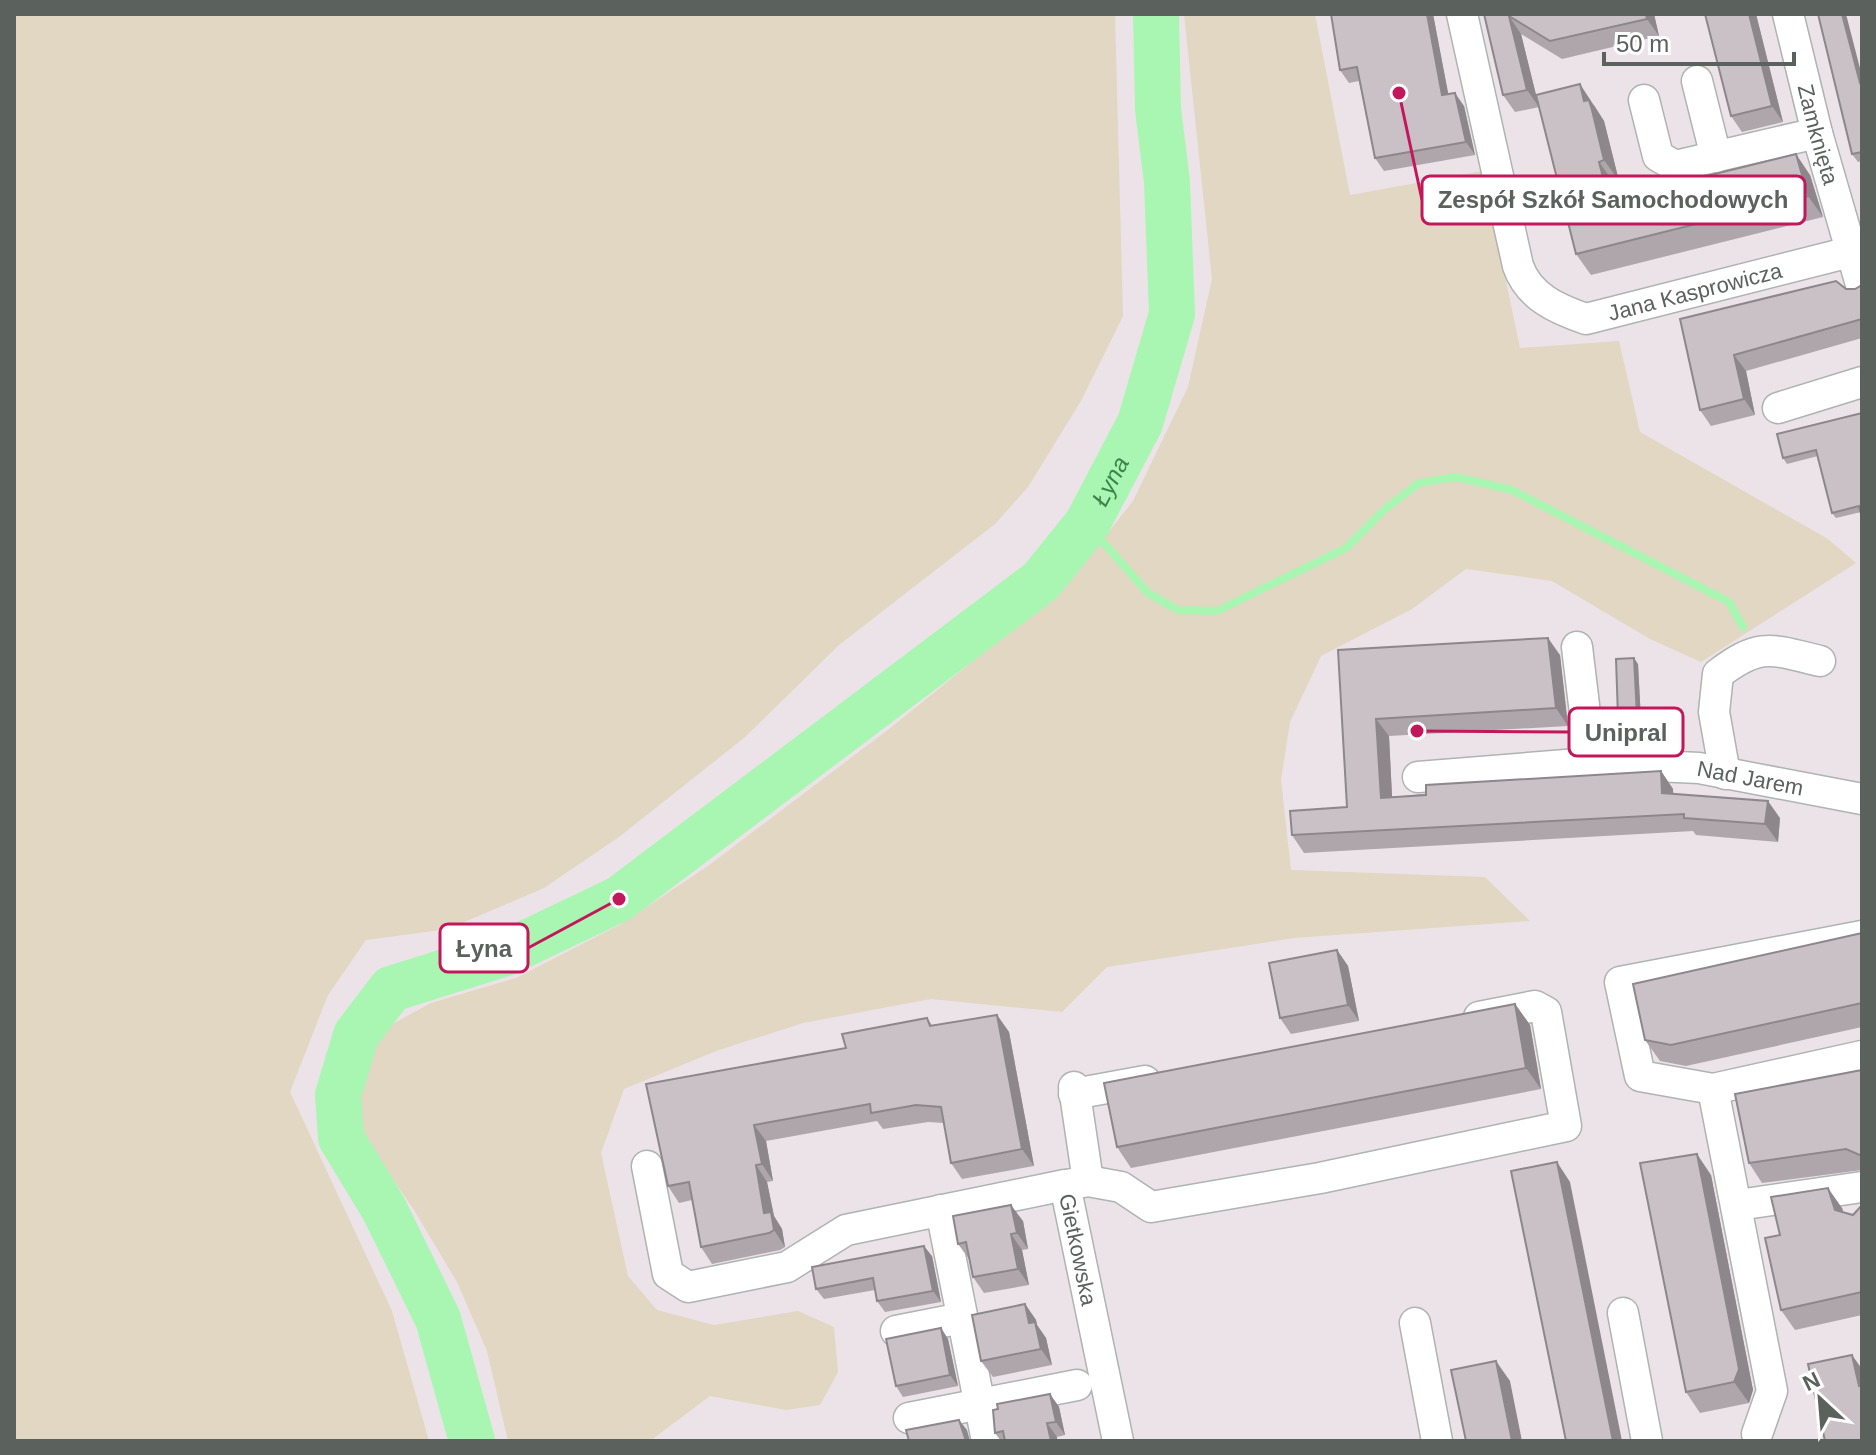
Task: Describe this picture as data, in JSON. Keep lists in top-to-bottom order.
{
  "streets": {
    "street": [
      "Zamknięta",
      "Jana Kasprowicza",
      "Nad Jarem",
      "Gietkowska"
    ]
  },
  "crossings": [
    ["Zamknięta", "Jana Kasprowicza"]
  ],
  "water": ["Łyna"],
  "places": ["Zespół Szkół Samochodowych", "Unipral", "Łyna"],
  "scale_bar": "50 m",
  "north": "top left"
}
